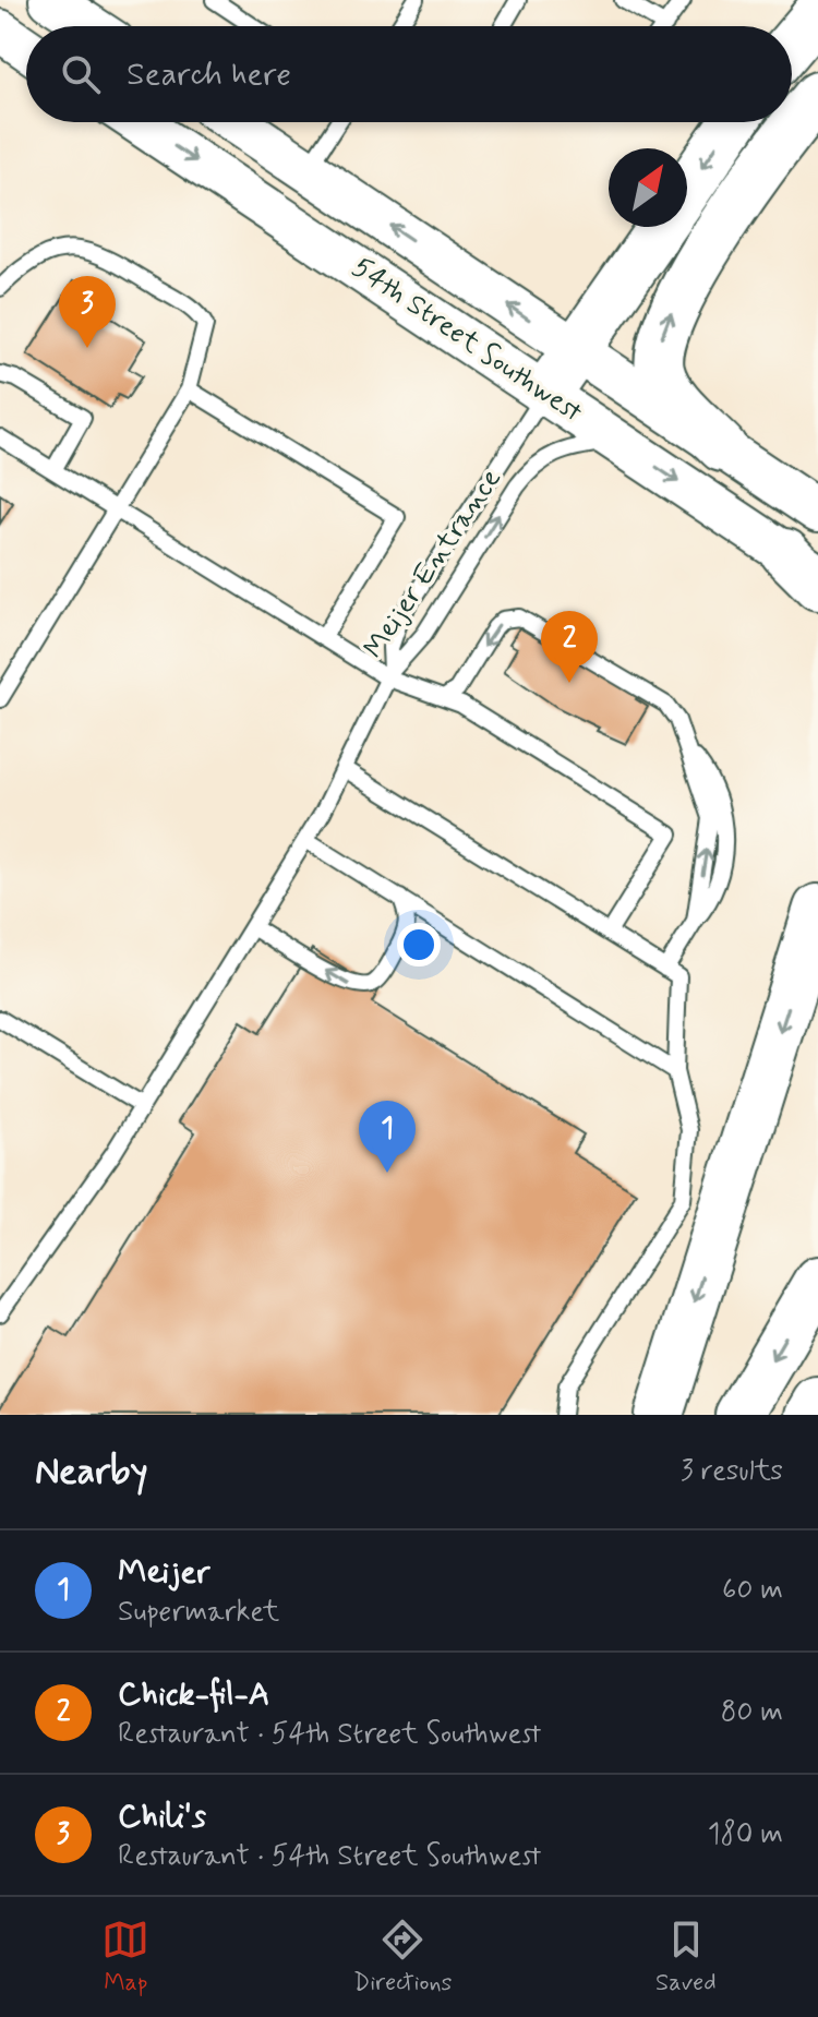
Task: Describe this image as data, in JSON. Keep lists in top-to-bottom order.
{
  "streets": {
    "main road": ["54th Street Southwest"],
    "lane": ["Meijer Entrance"]
  },
  "crossings": [
    ["54th Street Southwest", "Meijer Entrance"]
  ],
  "north": "top right",
  "page": {
    "search": "Search here",
    "pins": ["3", "2", "1"],
    "heading": ["Nearby", "3 results"],
    "list": [
      {
        "mark": "1",
        "name": "Meijer",
        "note": "Supermarket",
        "value": "60 m"
      },
      {
        "mark": "2",
        "name": "Chick-fil-A",
        "note": "Restaurant · 54th Street Southwest",
        "value": "80 m"
      },
      {
        "mark": "3",
        "name": "Chili's",
        "note": "Restaurant · 54th Street Southwest",
        "value": "180 m"
      }
    ],
    "nav": ["Map", "Directions", "Saved"]
  }
}
